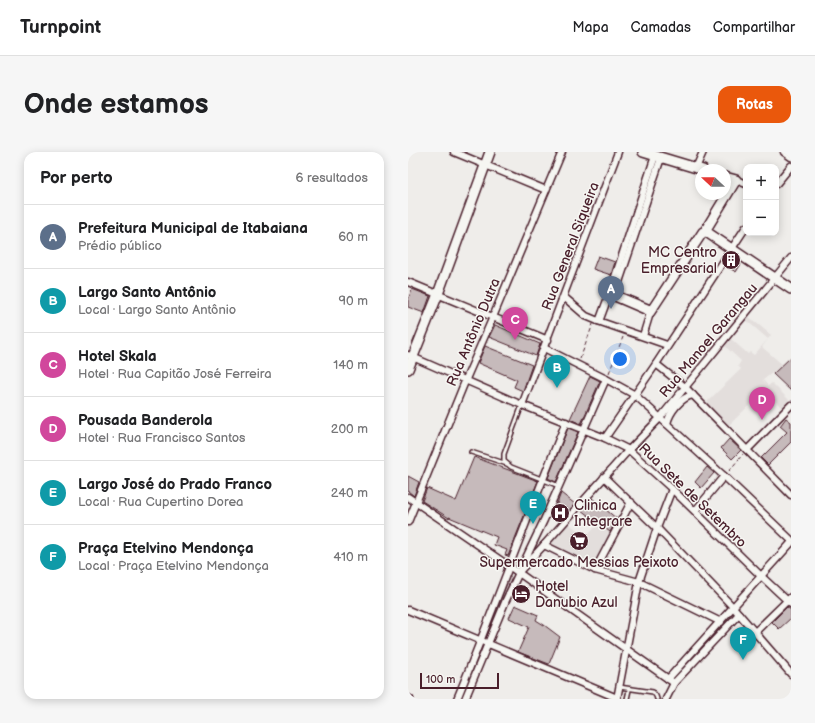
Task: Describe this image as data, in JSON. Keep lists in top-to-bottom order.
{
  "streets": {
    "street": [
      "Rua General Siqueira",
      "Rua Antônio Dutra",
      "Rua Manoel Garangau",
      "Rua Sete de Setembro"
    ]
  },
  "crossings": [
    ["Rua General Siqueira", "Rua Sete de Setembro"],
    ["Rua Antônio Dutra", "Rua Sete de Setembro"],
    ["Rua Manoel Garangau", "Rua Sete de Setembro"]
  ],
  "places": {
    "building": ["MC Centro Empresarial"],
    "hospital": ["Clinica Integrare"],
    "supermarket": ["Supermercado Messias Peixoto"],
    "hotel": ["Hotel Danubio Azul"]
  },
  "scale_bar": "100 m",
  "north": "left",
  "page": {
    "header": "Turnpoint",
    "nav": ["Mapa", "Camadas", "Compartilhar"],
    "buttons": "Rotas",
    "title": "Onde estamos",
    "heading": ["Por perto", "6 resultados"],
    "map_buttons": ["+", "−"],
    "list": [
      {
        "mark": "A",
        "name": "Prefeitura Municipal de Itabaiana",
        "note": "Prédio público",
        "value": "60 m"
      },
      {
        "mark": "B",
        "name": "Largo Santo Antônio",
        "note": "Local · Largo Santo Antônio",
        "value": "90 m"
      },
      {
        "mark": "C",
        "name": "Hotel Skala",
        "note": "Hotel · Rua Capitão José Ferreira",
        "value": "140 m"
      },
      {
        "mark": "D",
        "name": "Pousada Banderola",
        "note": "Hotel · Rua Francisco Santos",
        "value": "200 m"
      },
      {
        "mark": "E",
        "name": "Largo José do Prado Franco",
        "note": "Local · Rua Cupertino Dorea",
        "value": "240 m"
      },
      {
        "mark": "F",
        "name": "Praça Etelvino Mendonça",
        "note": "Local · Praça Etelvino Mendonça",
        "value": "410 m"
      }
    ],
    "pins": [
      "A",
      "C",
      "B",
      "D",
      "E",
      "F"
    ],
    "scale": "100 m"
  }
}
